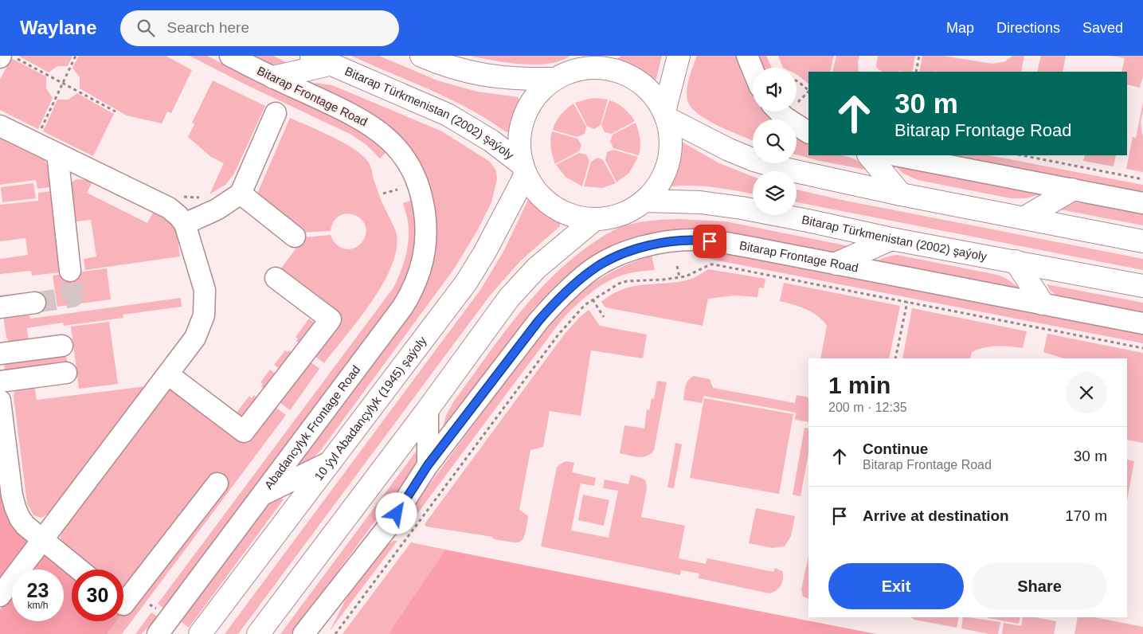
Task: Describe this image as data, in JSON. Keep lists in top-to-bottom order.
{
  "streets": {
    "main road": ["Bitarap Türkmenistan (2002) şaýoly", "10 ýyl Abadançylyk (1945) şaýoly"],
    "street": ["Bitarap Frontage Road", "Abadancylyk Frontage Road"]
  },
  "crossings": [
    ["Bitarap Frontage Road", "Abadancylyk Frontage Road"],
    ["Bitarap Türkmenistan (2002) şaýoly", "10 ýyl Abadançylyk (1945) şaýoly"]
  ],
  "page": {
    "header": "Waylane",
    "search": "Search here",
    "nav": ["Map", "Directions", "Saved"],
    "turn": ["30 m", "Bitarap Frontage Road"],
    "heading": ["1 min", "200 m · 12:35"],
    "list": [
      {
        "name": "Continue",
        "note": "Bitarap Frontage Road",
        "value": "30 m"
      },
      {
        "name": "Arrive at destination",
        "value": "170 m"
      }
    ],
    "buttons": ["Exit", "Share"],
    "speed": "23 km/h",
    "limit": "30"
  }
}
